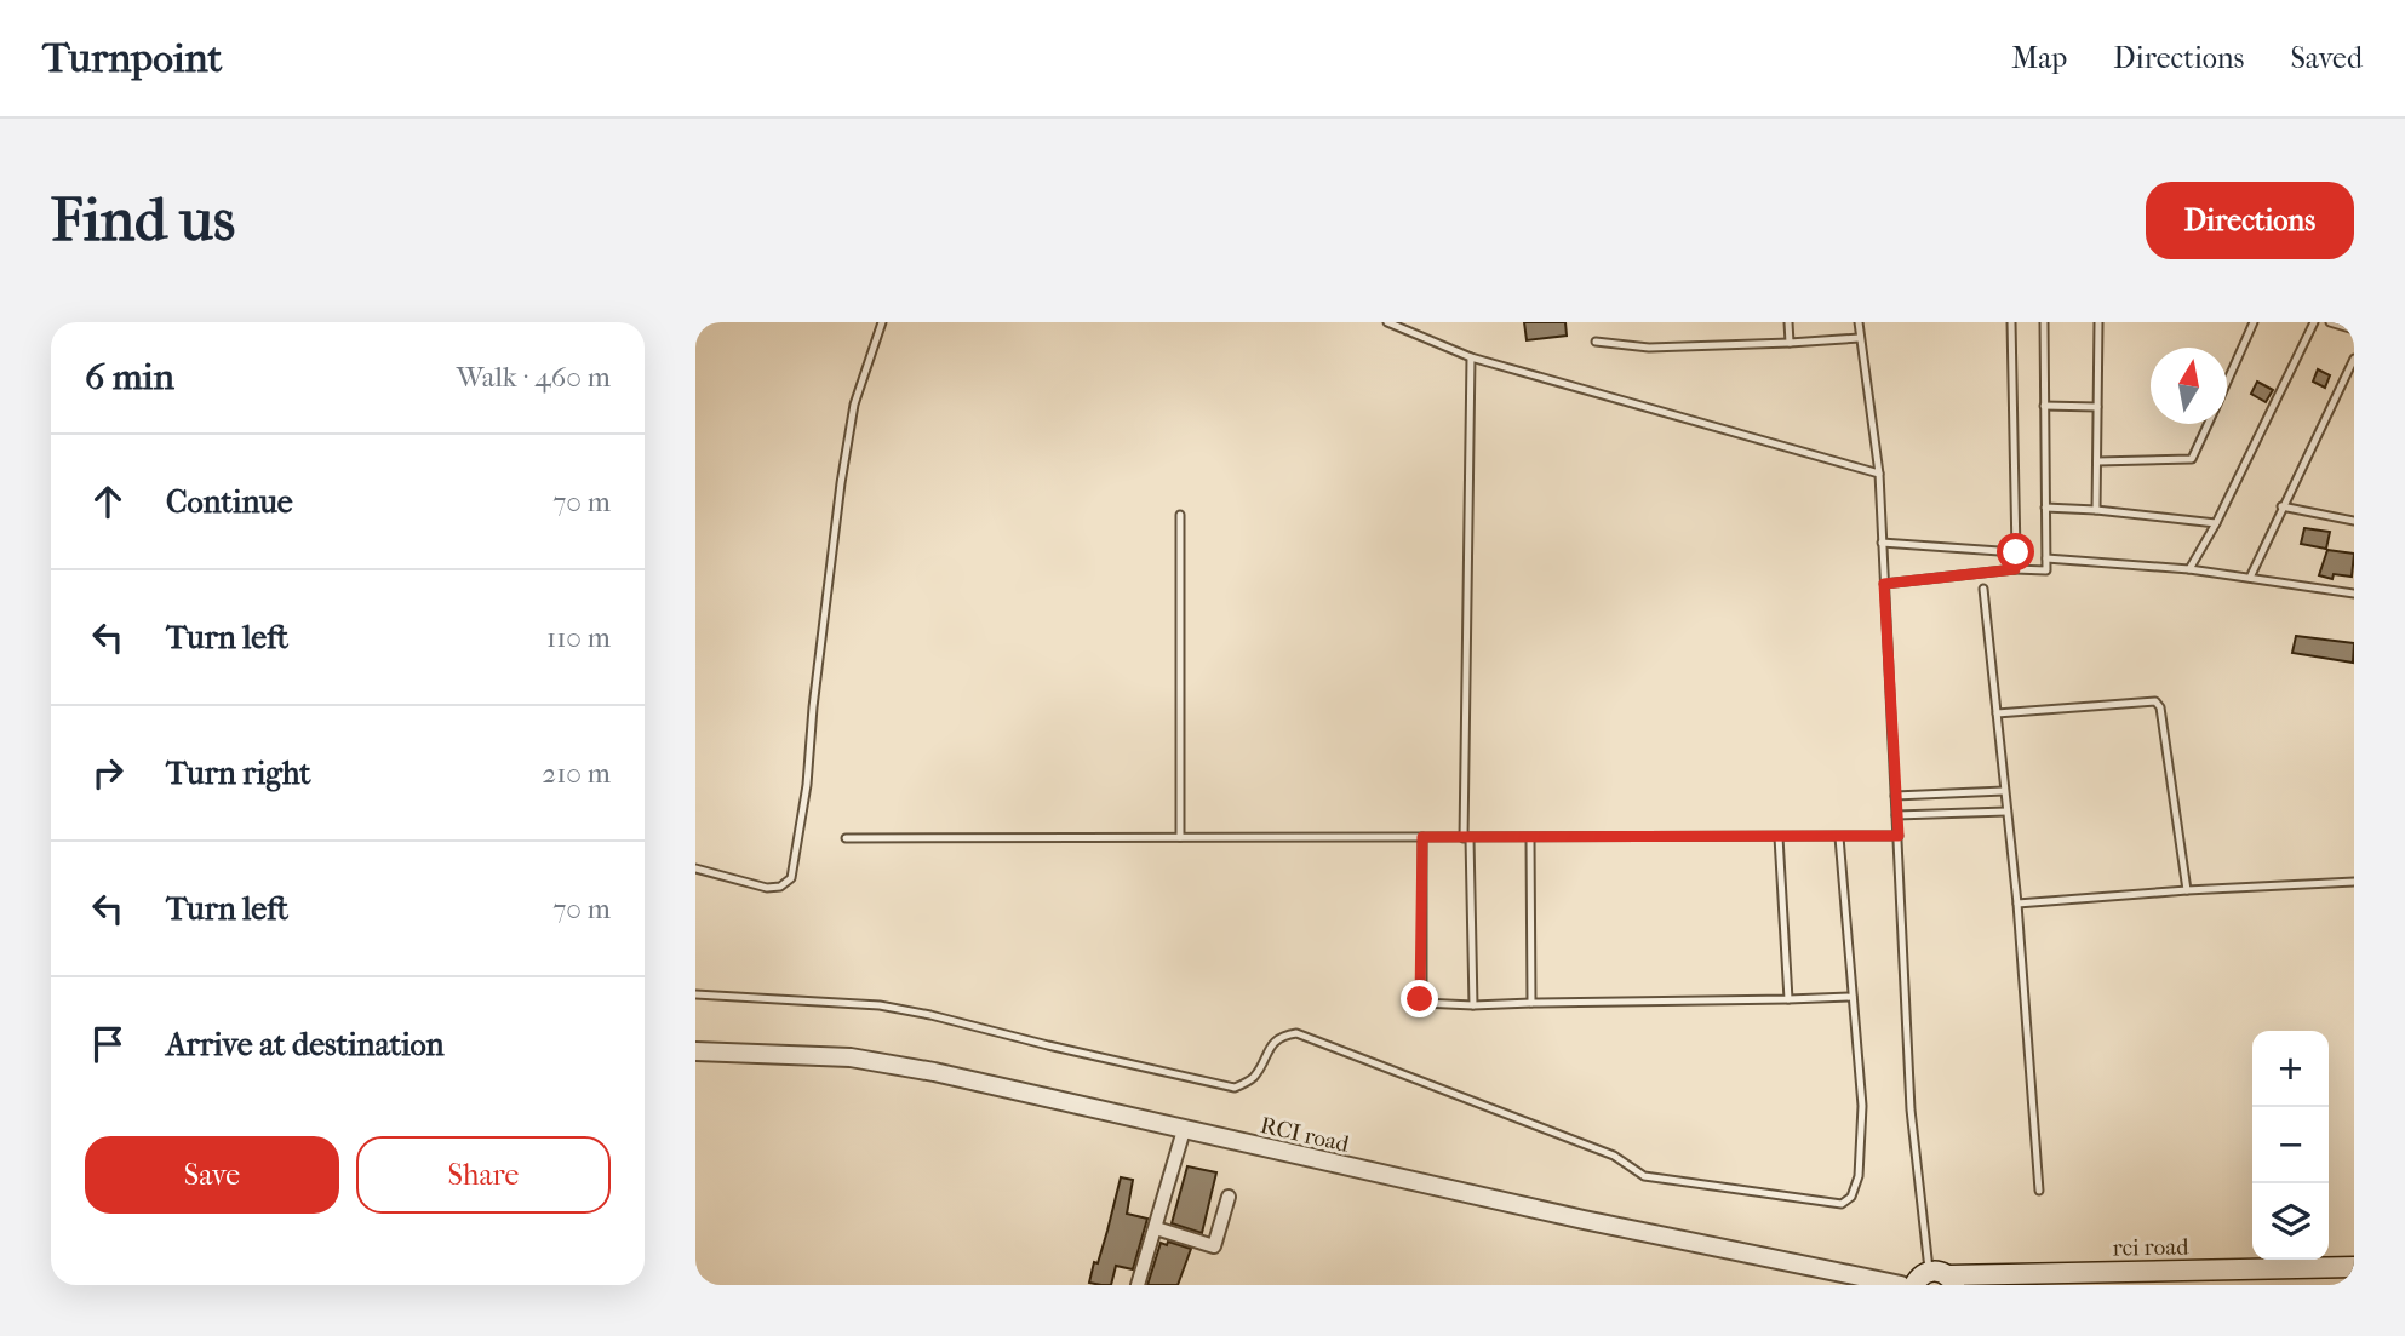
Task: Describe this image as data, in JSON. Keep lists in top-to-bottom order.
{
  "streets": {
    "main road": ["rci road"],
    "street": ["RCI road"]
  },
  "north": "top",
  "page": {
    "header": "Turnpoint",
    "nav": ["Map", "Directions", "Saved"],
    "buttons": [
      "Directions",
      ["Save", "Share"]
    ],
    "title": "Find us",
    "heading": ["6 min", "Walk · 460 m"],
    "list": [
      ["Continue", "70 m"],
      ["Turn left", "110 m"],
      ["Turn right", "210 m"],
      ["Turn left", "70 m"],
      "Arrive at destination"
    ],
    "map_buttons": ["+", "−"]
  }
}
